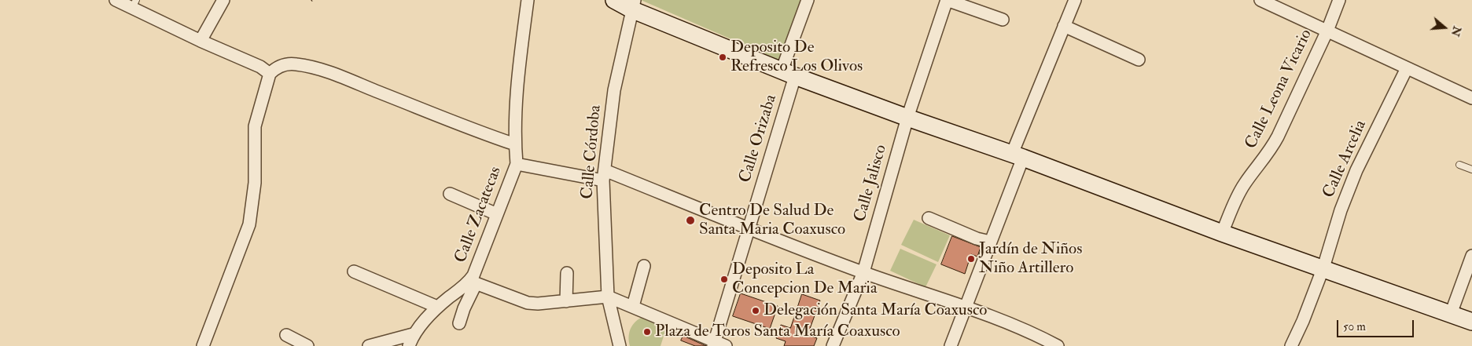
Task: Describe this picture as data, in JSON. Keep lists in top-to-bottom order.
{
  "streets": {
    "street": [
      "Calle Leona Vicario",
      "Calle Orizaba",
      "Calle Córdoba",
      "Calle Arcelia",
      "Calle Jalisco",
      "Calle Zacatecas"
    ]
  },
  "places": [
    "Deposito De Refresco Los Olivos",
    "Centro De Salud De Santa Maria Coaxusco",
    "Jardín de Niños Niño Artillero",
    "Deposito La Concepcion De Maria",
    "Delegación Santa María Coaxusco",
    "Plaza de Toros Santa María Coaxusco"
  ],
  "scale_bar": "50 m",
  "north": "right"
}
